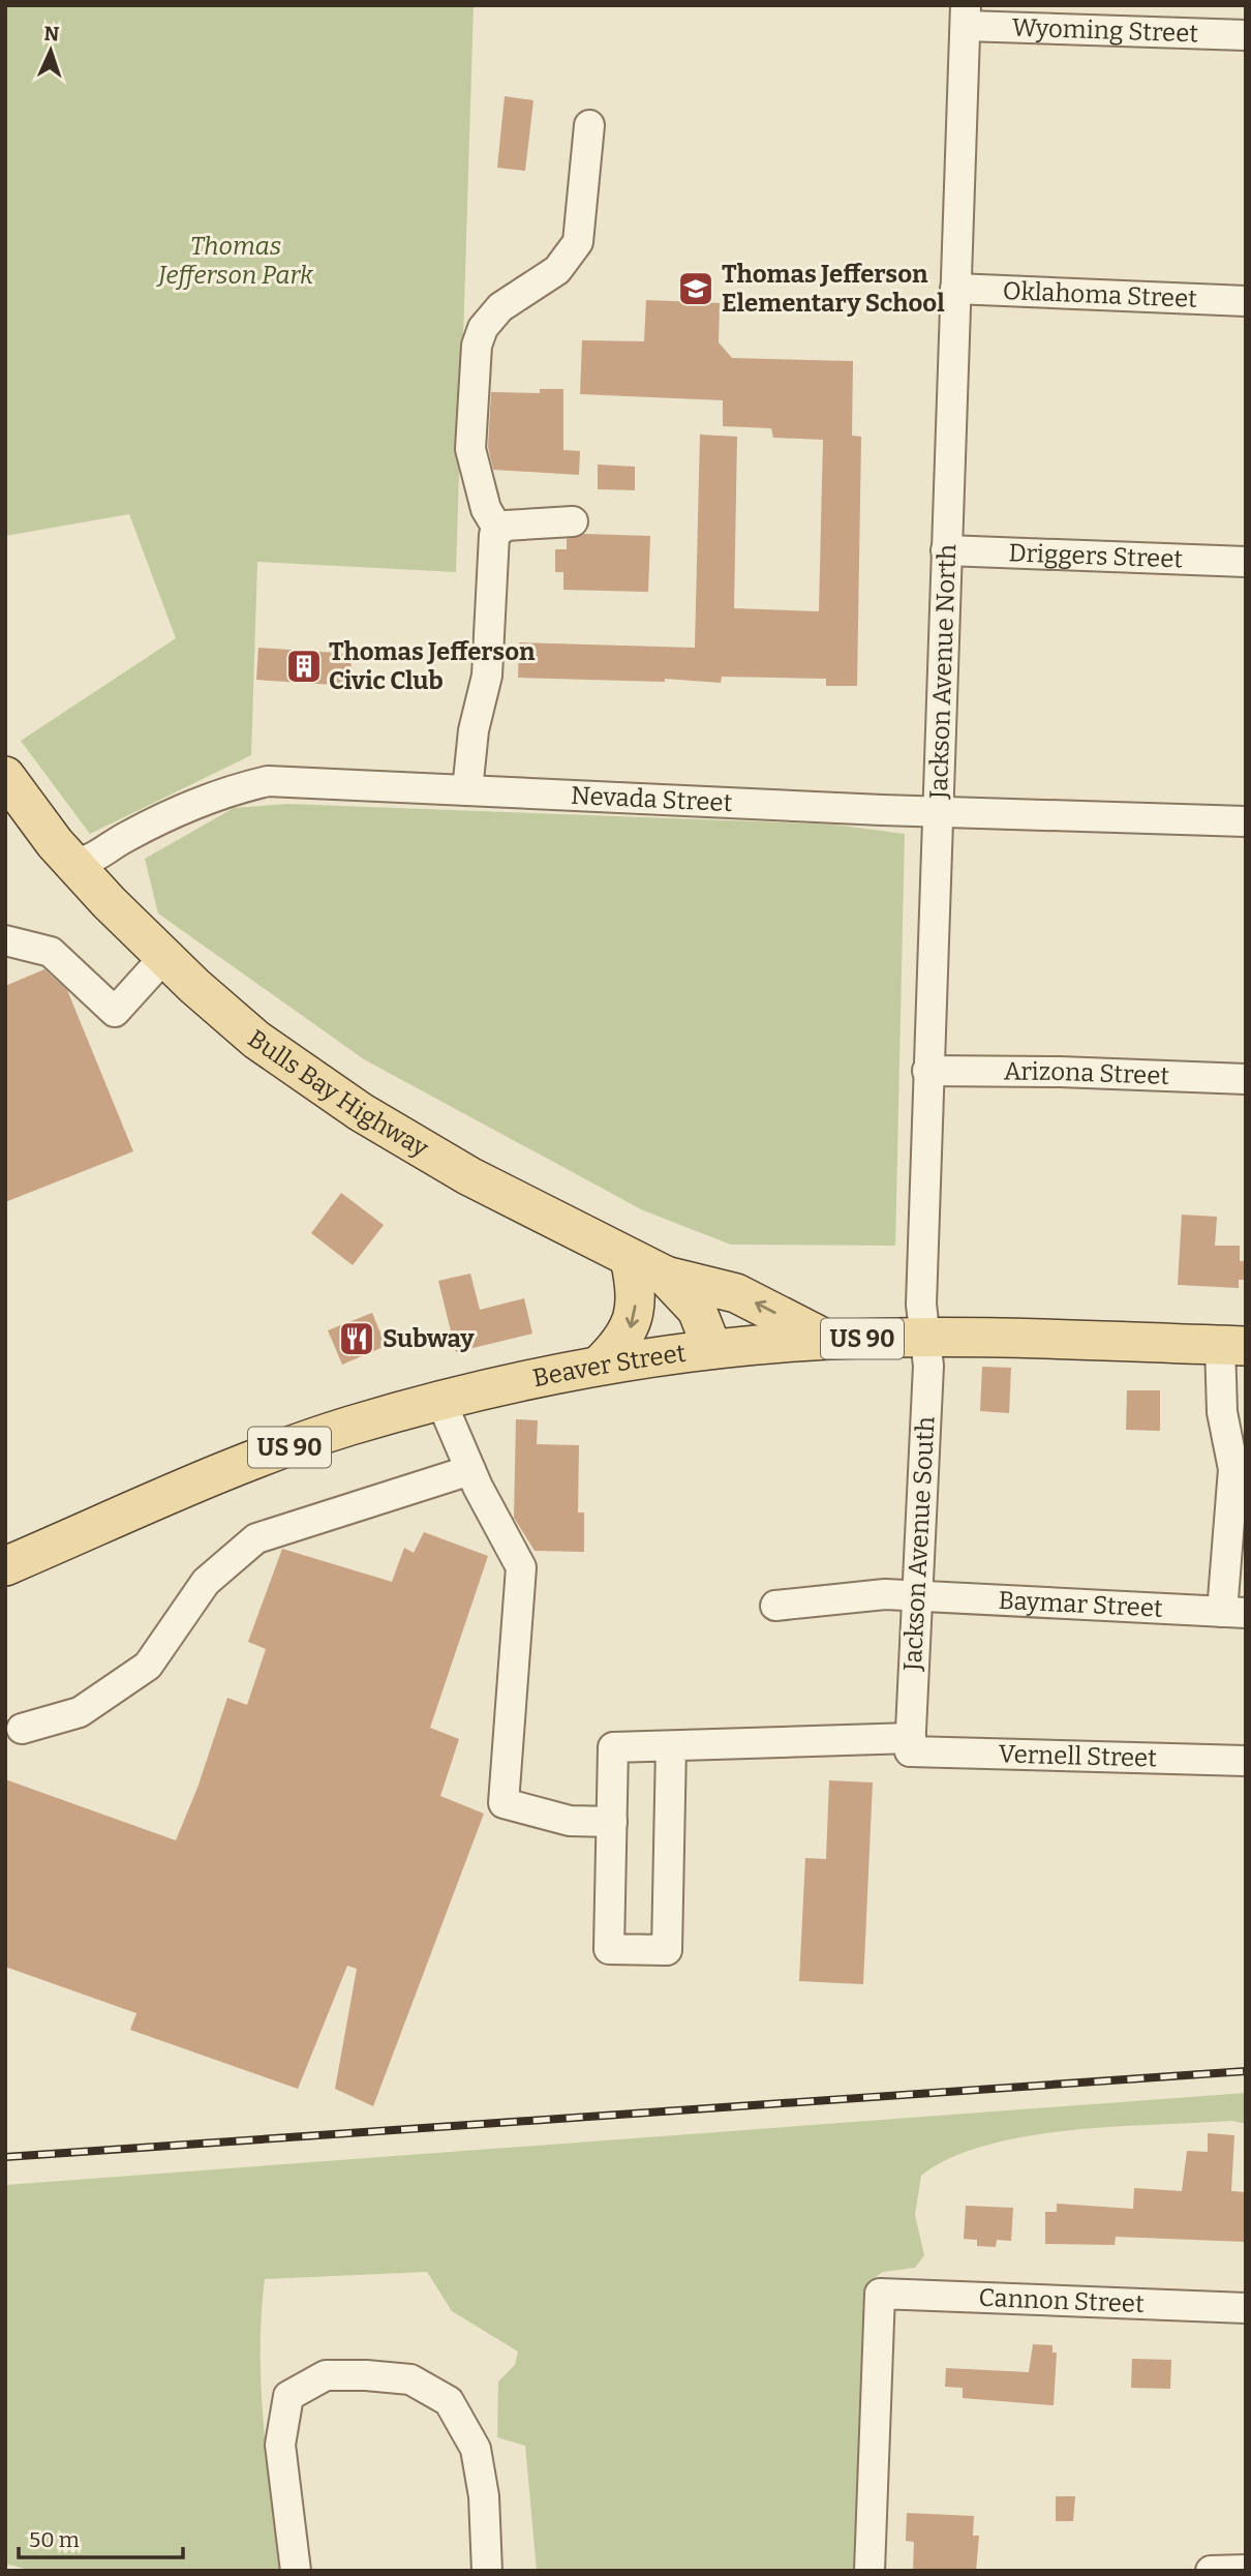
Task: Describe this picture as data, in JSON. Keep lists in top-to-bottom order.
{
  "streets": {
    "main road": ["Bulls Bay Highway", "US 90", "Beaver Street"],
    "street": [
      "Wyoming Street",
      "Oklahoma Street",
      "Driggers Street",
      "Jackson Avenue North",
      "Nevada Street",
      "Arizona Street",
      "Jackson Avenue South",
      "Baymar Street",
      "Vernell Street",
      "Cannon Street"
    ]
  },
  "crossings": [
    ["Wyoming Street", "Jackson Avenue North"],
    ["Oklahoma Street", "Jackson Avenue North"],
    ["Driggers Street", "Jackson Avenue North"],
    ["Jackson Avenue North", "Nevada Street"],
    ["Jackson Avenue North", "Arizona Street"],
    ["Jackson Avenue North", "Beaver Street"],
    ["Jackson Avenue North", "Jackson Avenue South"],
    ["Nevada Street", "Bulls Bay Highway"],
    ["Bulls Bay Highway", "Beaver Street"],
    ["Beaver Street", "Jackson Avenue South"],
    ["Jackson Avenue South", "Baymar Street"],
    ["Jackson Avenue South", "Vernell Street"]
  ],
  "parks": ["Thomas Jefferson Park"],
  "places": {
    "school or university": ["Thomas Jefferson Elementary School"],
    "building": ["Thomas Jefferson Civic Club"],
    "restaurant": ["Subway"]
  },
  "scale_bar": "50 m",
  "north": "top"
}
